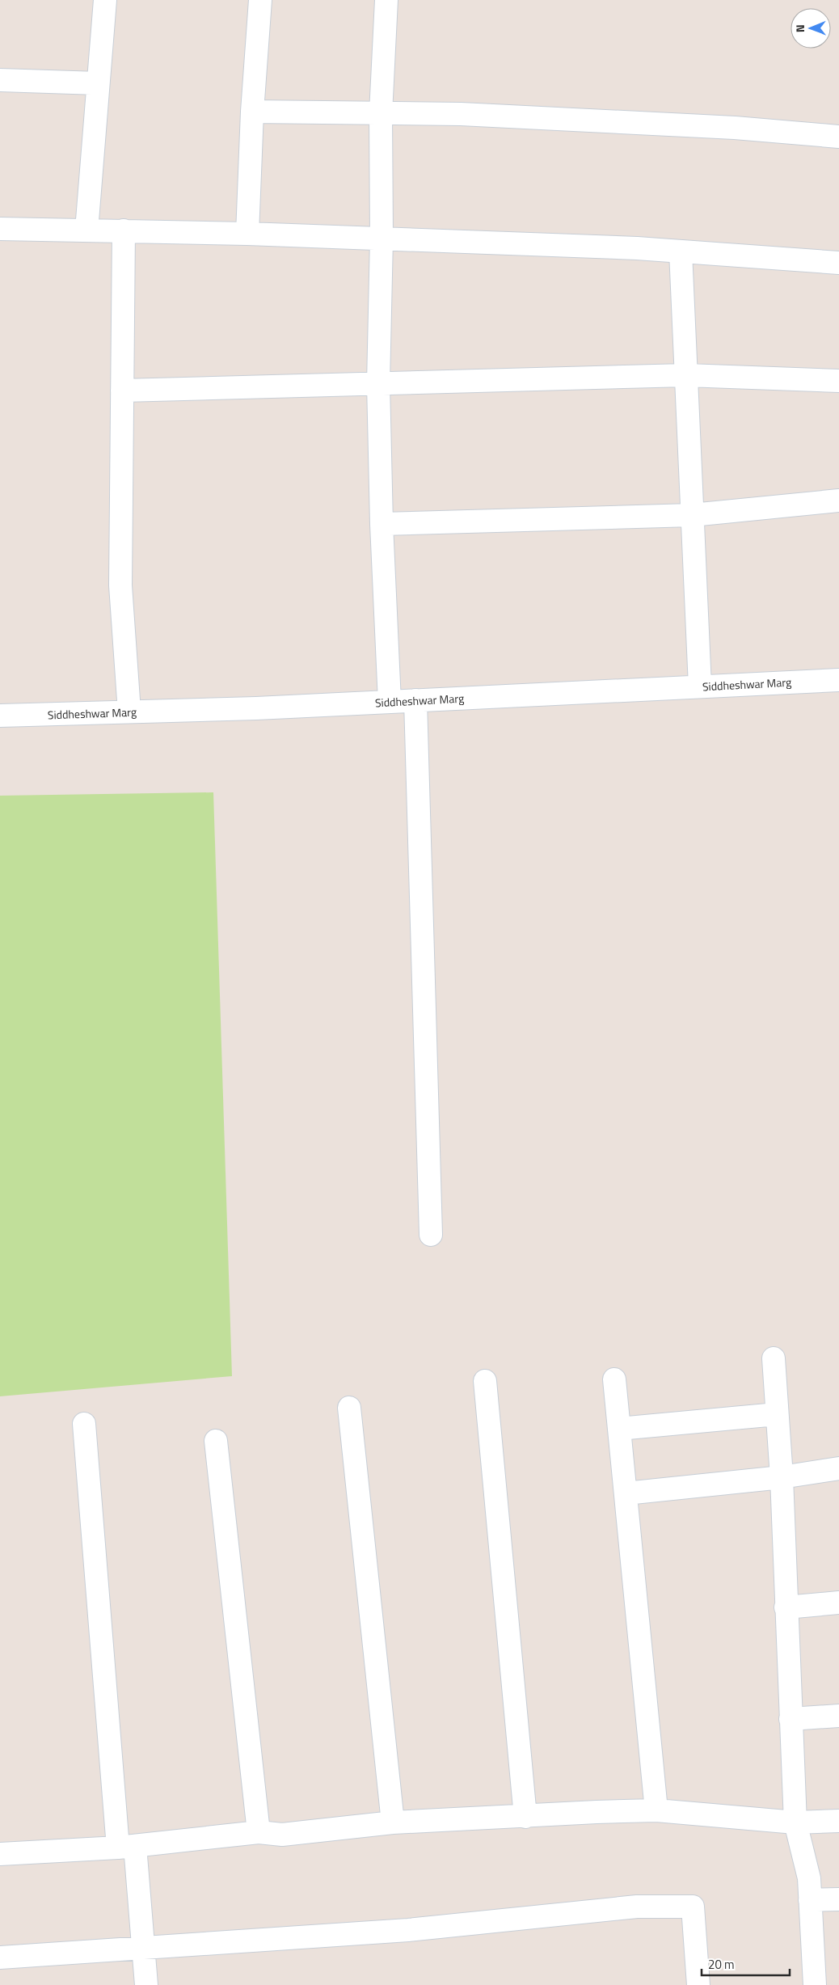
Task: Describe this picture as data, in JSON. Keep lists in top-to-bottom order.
{
  "streets": {
    "street": ["Siddheshwar Marg"]
  },
  "scale_bar": "20 m",
  "north": "left"
}
